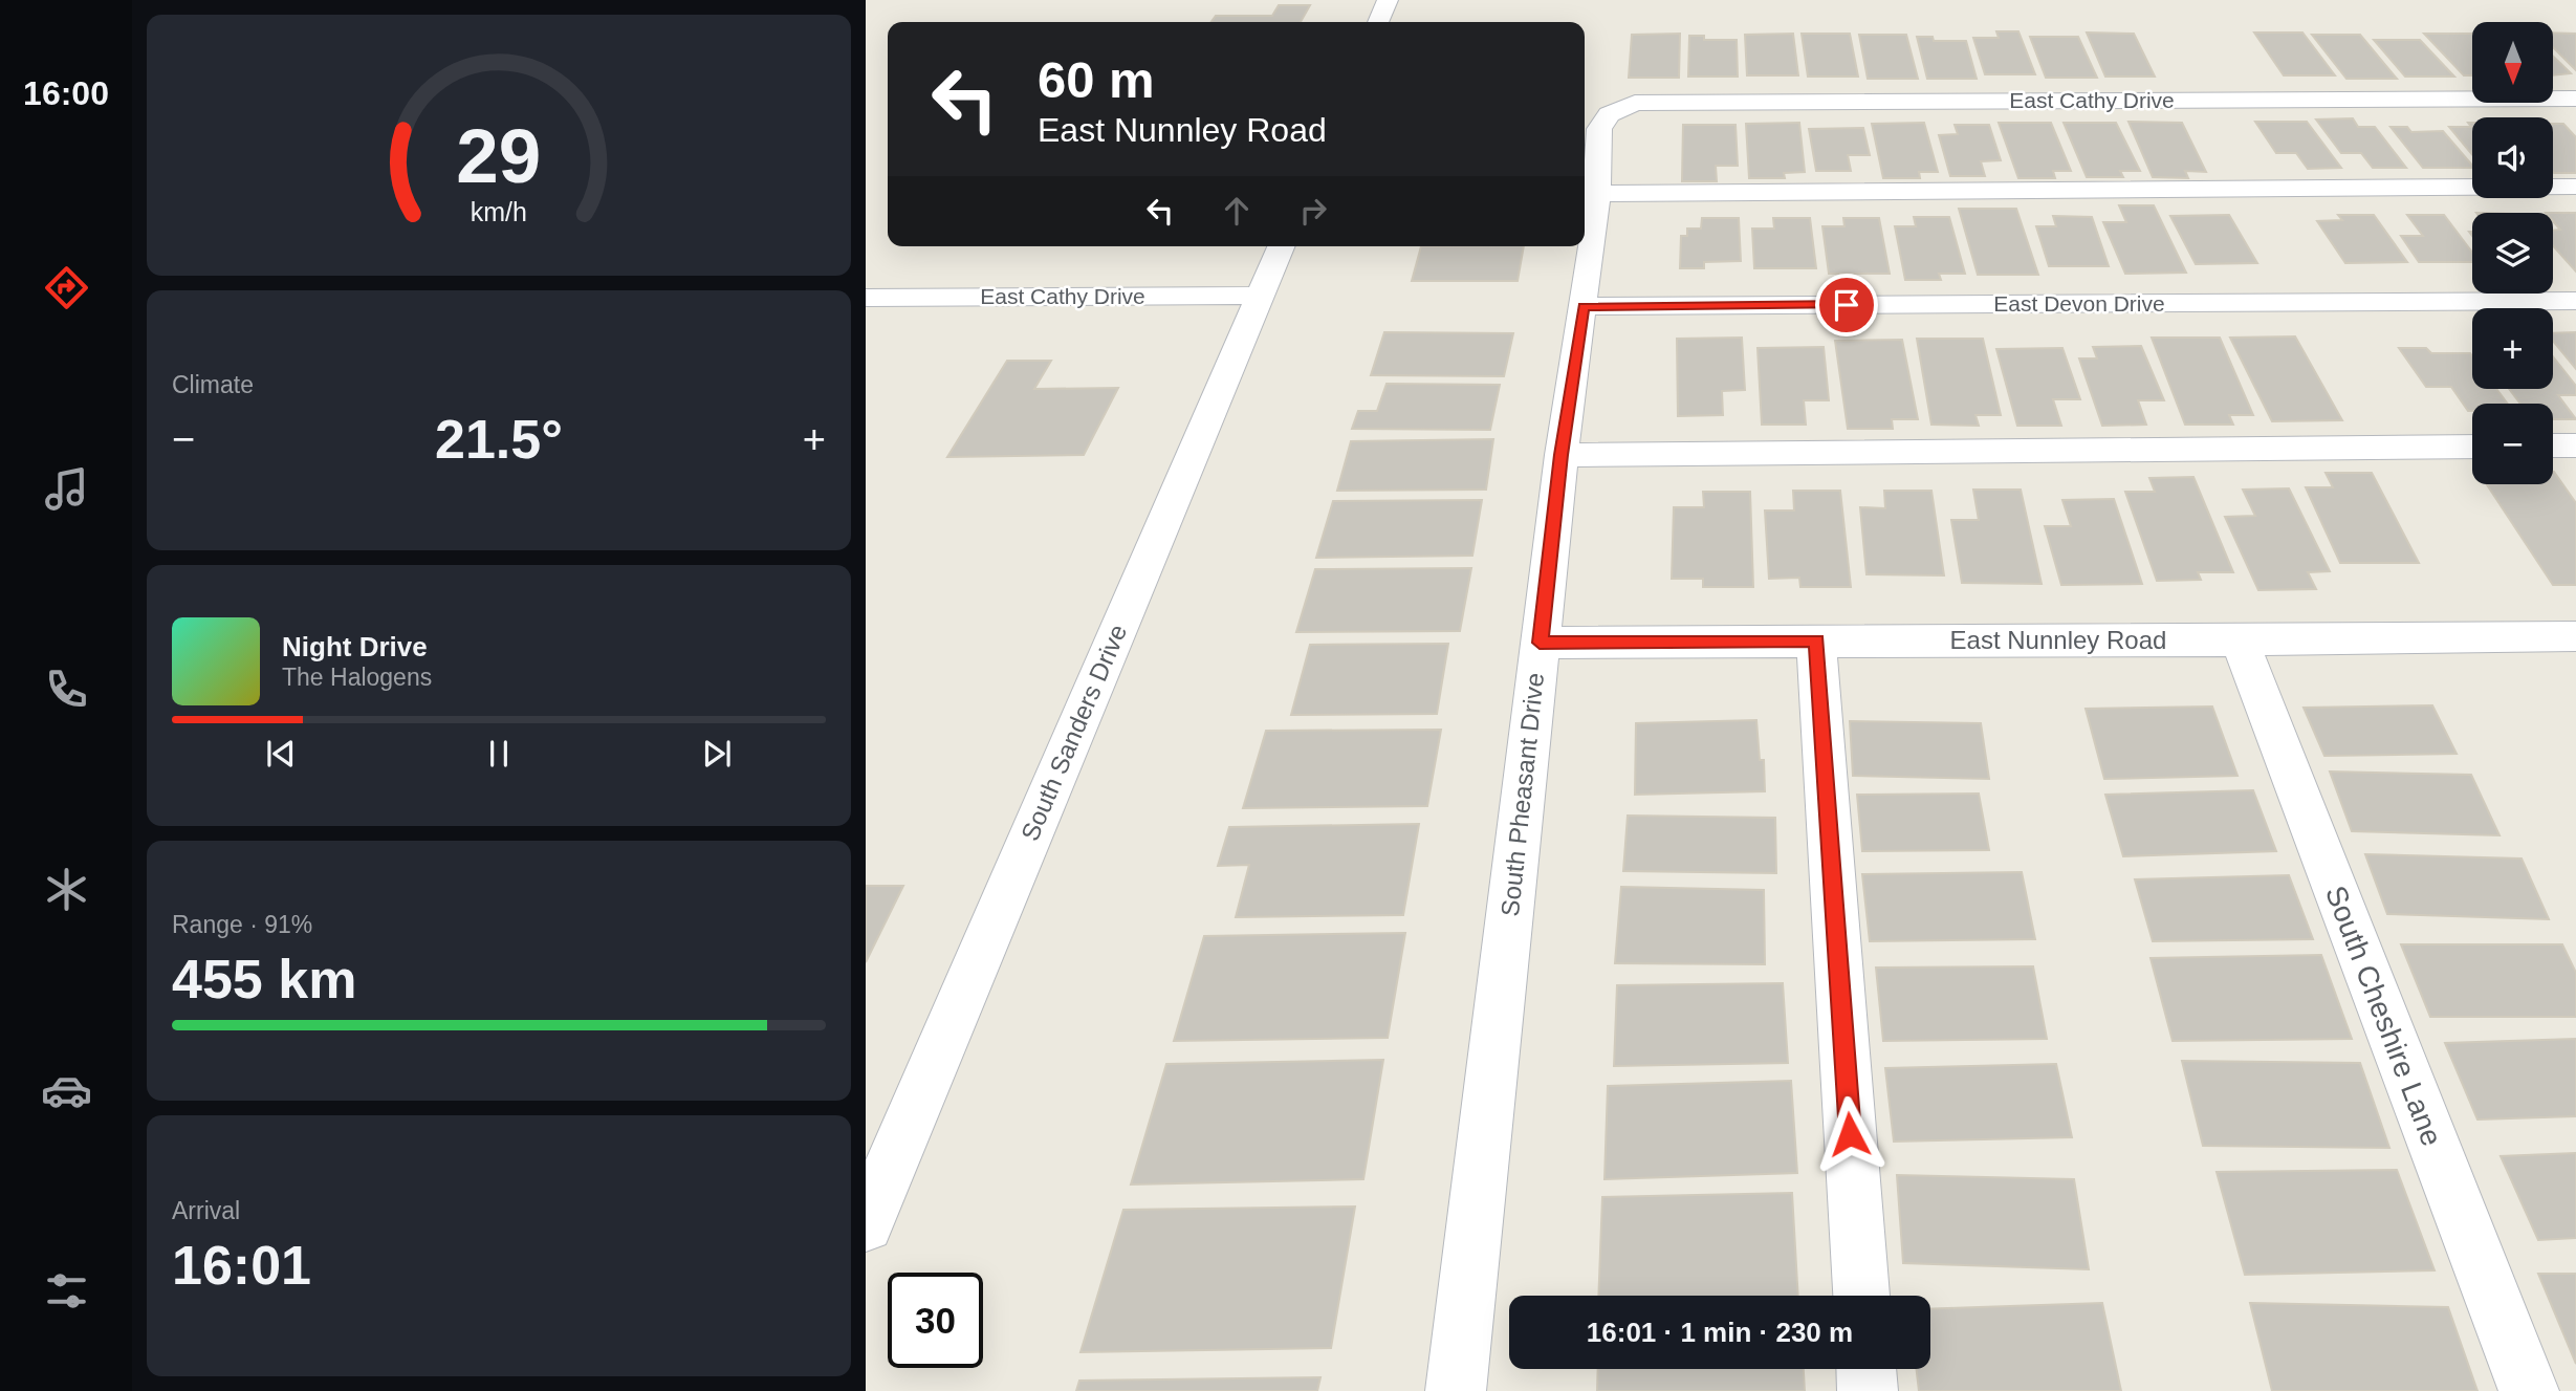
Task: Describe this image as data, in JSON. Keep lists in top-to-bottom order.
{
  "streets": {
    "street": [
      "East Cathy Drive",
      "East Devon Drive",
      "East Nunnley Road",
      "South Sanders Drive",
      "South Pheasant Drive",
      "South Cheshire Lane"
    ]
  },
  "crossings": [
    ["East Cathy Drive", "South Sanders Drive"],
    ["East Cathy Drive", "South Pheasant Drive"],
    ["East Devon Drive", "South Pheasant Drive"],
    ["East Nunnley Road", "South Pheasant Drive"],
    ["East Nunnley Road", "South Cheshire Lane"]
  ],
  "north": "bottom",
  "page": {
    "tabs": "16:00",
    "map_buttons": ["+", "−"],
    "turn": ["60 m", "East Nunnley Road"],
    "tile": [
      "Climate",
      ["Range · 91%", "455 km"],
      ["Arrival", "16:01"]
    ],
    "heat": ["−", "21.5°", "+"],
    "song": ["Night Drive", "The Halogens"],
    "limit": "30",
    "trip": "16:01 · 1 min · 230 m",
    "gauge": ["29", "km/h"]
  }
}
